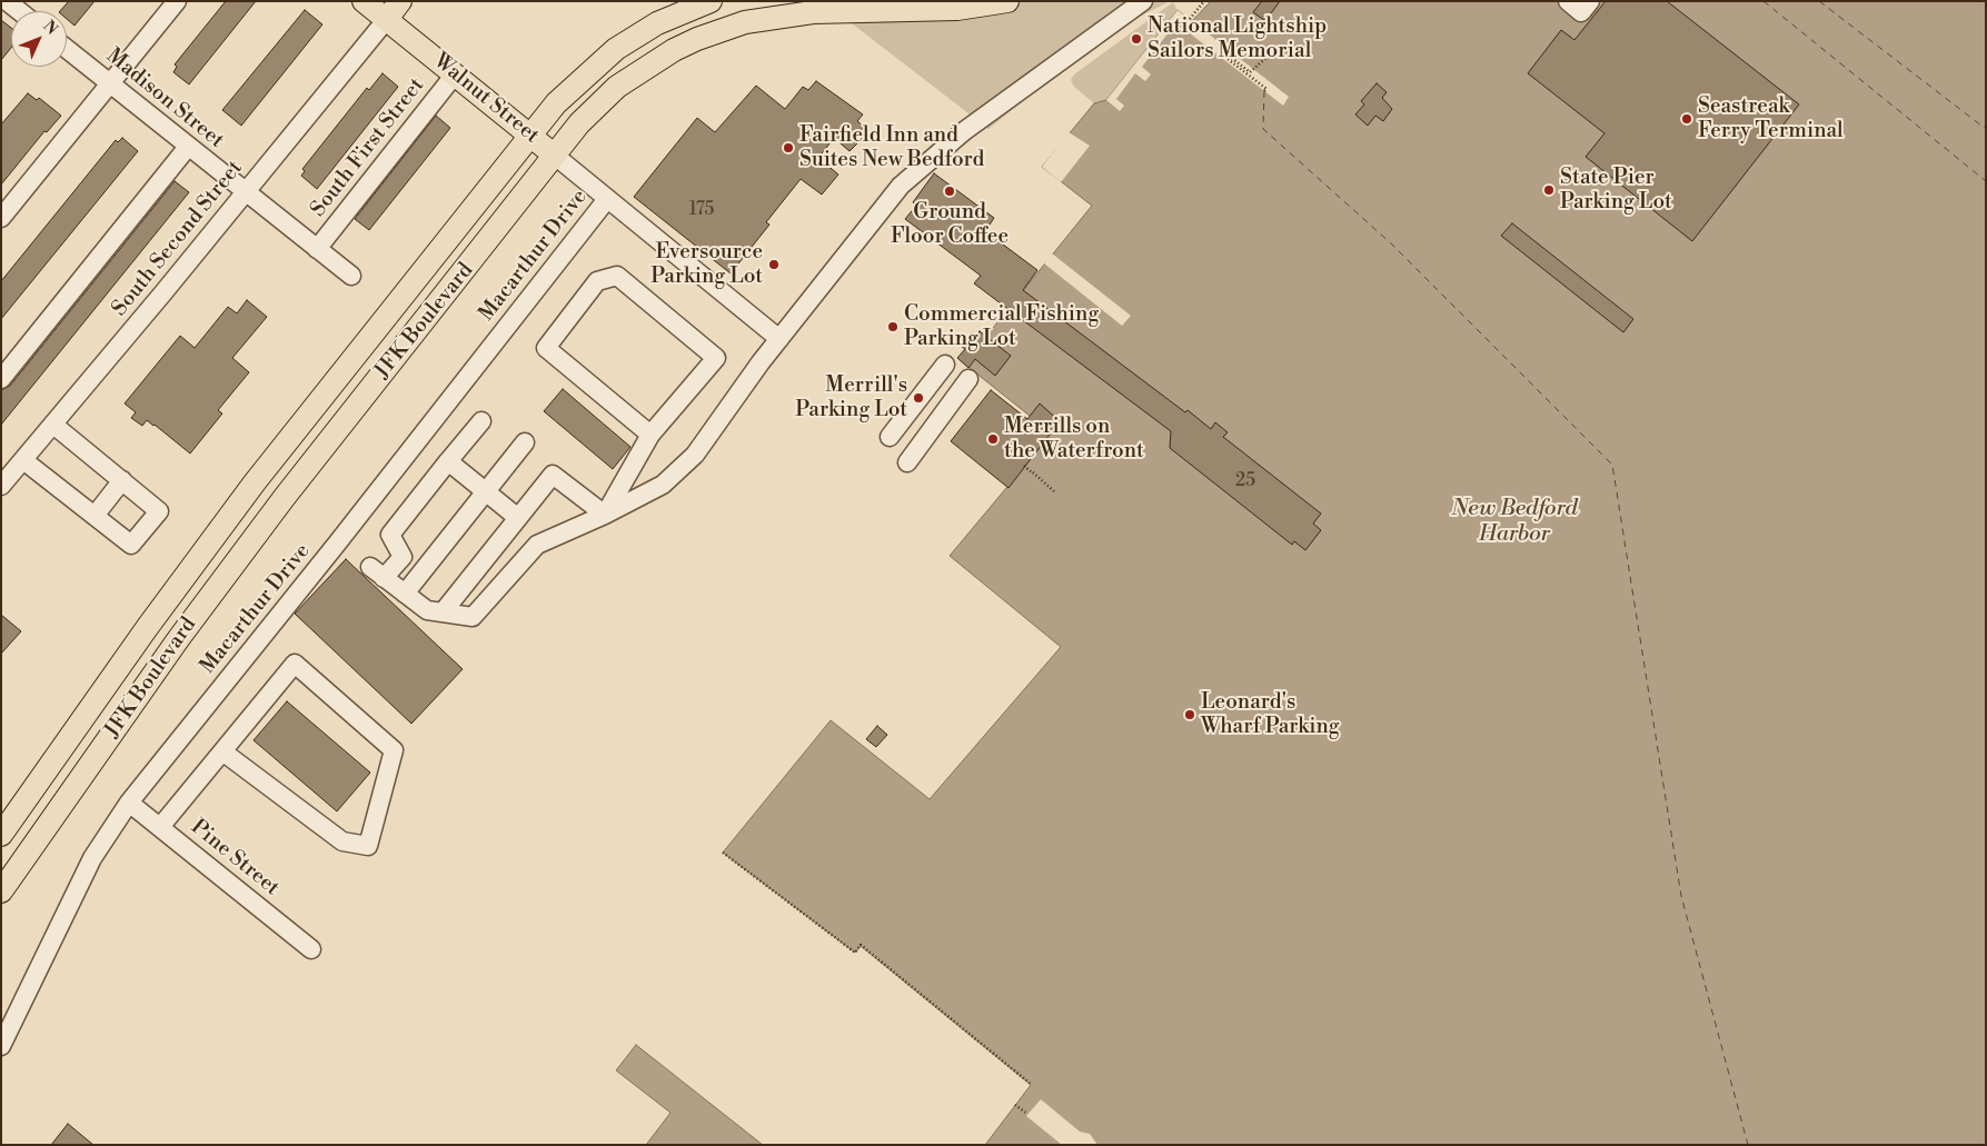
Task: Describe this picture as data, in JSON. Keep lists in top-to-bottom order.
{
  "streets": {
    "main road": ["Walnut Street", "JFK Boulevard"],
    "street": [
      "Madison Street",
      "South First Street",
      "South Second Street",
      "Macarthur Drive",
      "Pine Street"
    ]
  },
  "crossings": [
    ["Madison Street", "South First Street"],
    ["Madison Street", "South Second Street"],
    ["Walnut Street", "South First Street"],
    ["Walnut Street", "South Second Street"],
    ["Walnut Street", "Macarthur Drive"],
    ["Walnut Street", "JFK Boulevard"],
    ["Macarthur Drive", "Pine Street"]
  ],
  "water": ["New Bedford Harbor"],
  "places": [
    "National Lightship Sailors Memorial",
    "Seastreak Ferry Terminal",
    "Fairfield Inn and Suites New Bedford",
    "State Pier Parking Lot",
    "Ground Floor Coffee",
    "Eversource Parking Lot",
    "Commercial Fishing Parking Lot",
    "Merrill's Parking Lot",
    "Merrills on the Waterfront",
    "Leonard's Wharf Parking"
  ],
  "house_numbers": ["175", "25"],
  "north": "top right"
}
